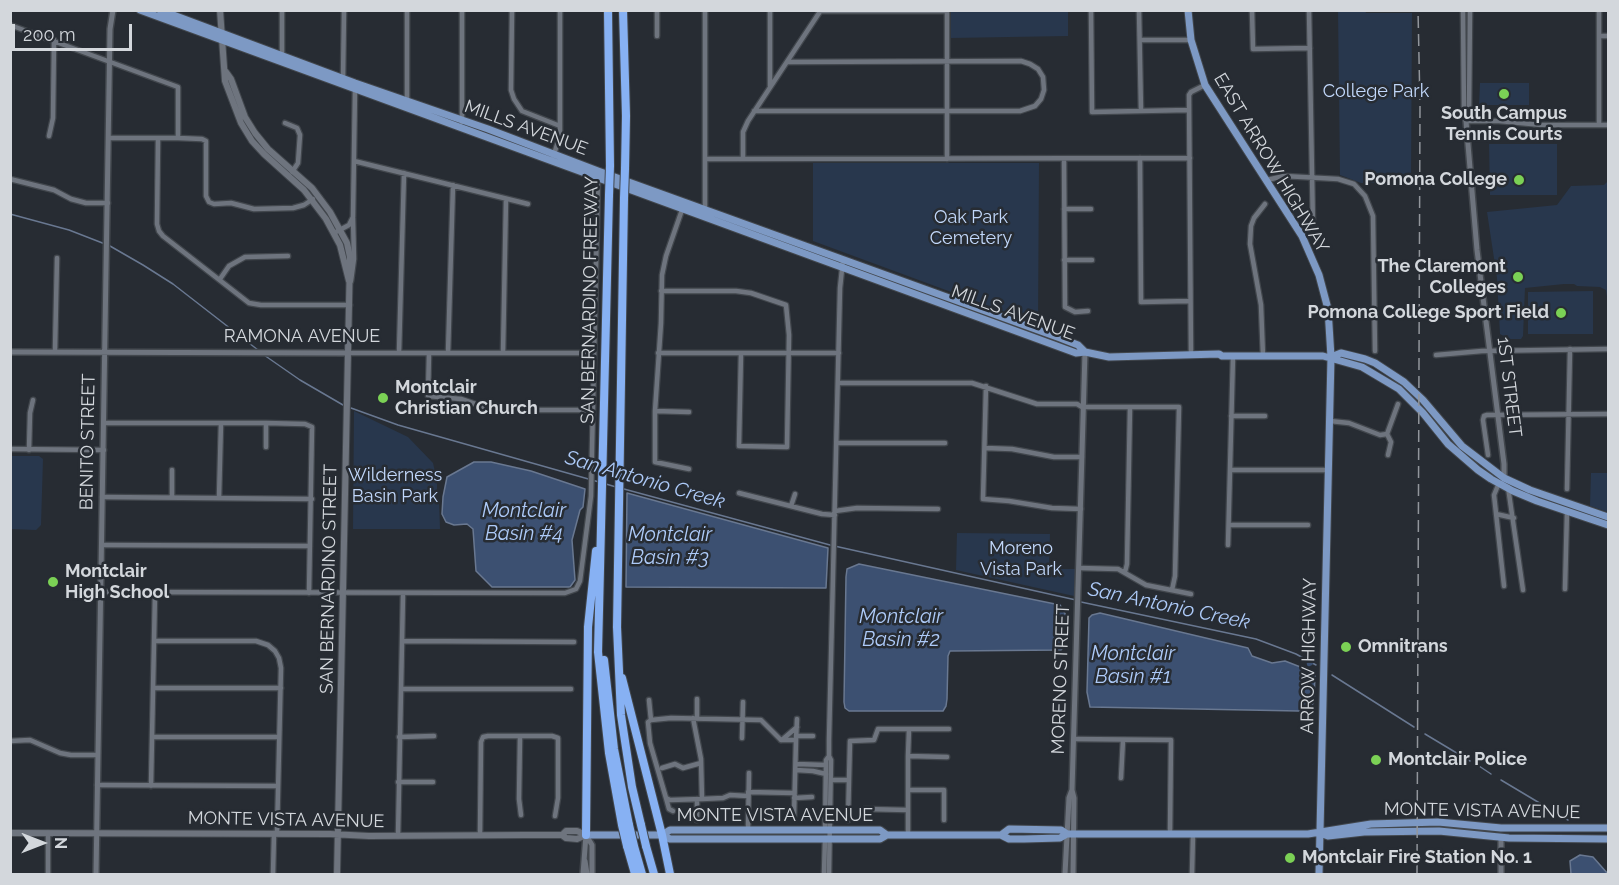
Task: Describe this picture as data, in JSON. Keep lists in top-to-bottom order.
{
  "streets": {
    "highway": ["SAN BERNARDINO FREEWAY"],
    "main road": [
      "MILLS AVENUE",
      "EAST ARROW HIGHWAY",
      "SAN BERNARDINO STREET",
      "ARROW HIGHWAY",
      "MONTE VISTA AVENUE"
    ],
    "street": [
      "RAMONA AVENUE",
      "1ST STREET",
      "BENITO STREET",
      "MORENO STREET"
    ]
  },
  "crossings": [
    ["MILLS AVENUE", "SAN BERNARDINO STREET"],
    ["MILLS AVENUE", "MORENO STREET"],
    ["EAST ARROW HIGHWAY", "ARROW HIGHWAY"],
    ["RAMONA AVENUE", "BENITO STREET"],
    ["RAMONA AVENUE", "SAN BERNARDINO STREET"],
    ["BENITO STREET", "MONTE VISTA AVENUE"],
    ["SAN BERNARDINO STREET", "MONTE VISTA AVENUE"],
    ["ARROW HIGHWAY", "MONTE VISTA AVENUE"],
    ["MORENO STREET", "MONTE VISTA AVENUE"]
  ],
  "water": [
    "San Antonio Creek",
    "Montclair Basin #4",
    "Montclair Basin #3",
    "Montclair Basin #2",
    "Montclair Basin #1"
  ],
  "parks": [
    "College Park",
    "Oak Park Cemetery",
    "Wilderness Basin Park",
    "Moreno Vista Park"
  ],
  "places": [
    "South Campus Tennis Courts",
    "Pomona College",
    "The Claremont Colleges",
    "Pomona College Sport Field",
    "Montclair Christian Church",
    "Montclair High School",
    "Omnitrans",
    "Montclair Police",
    "Montclair Fire Station No. 1"
  ],
  "scale_bar": "200 m",
  "north": "right"
}
